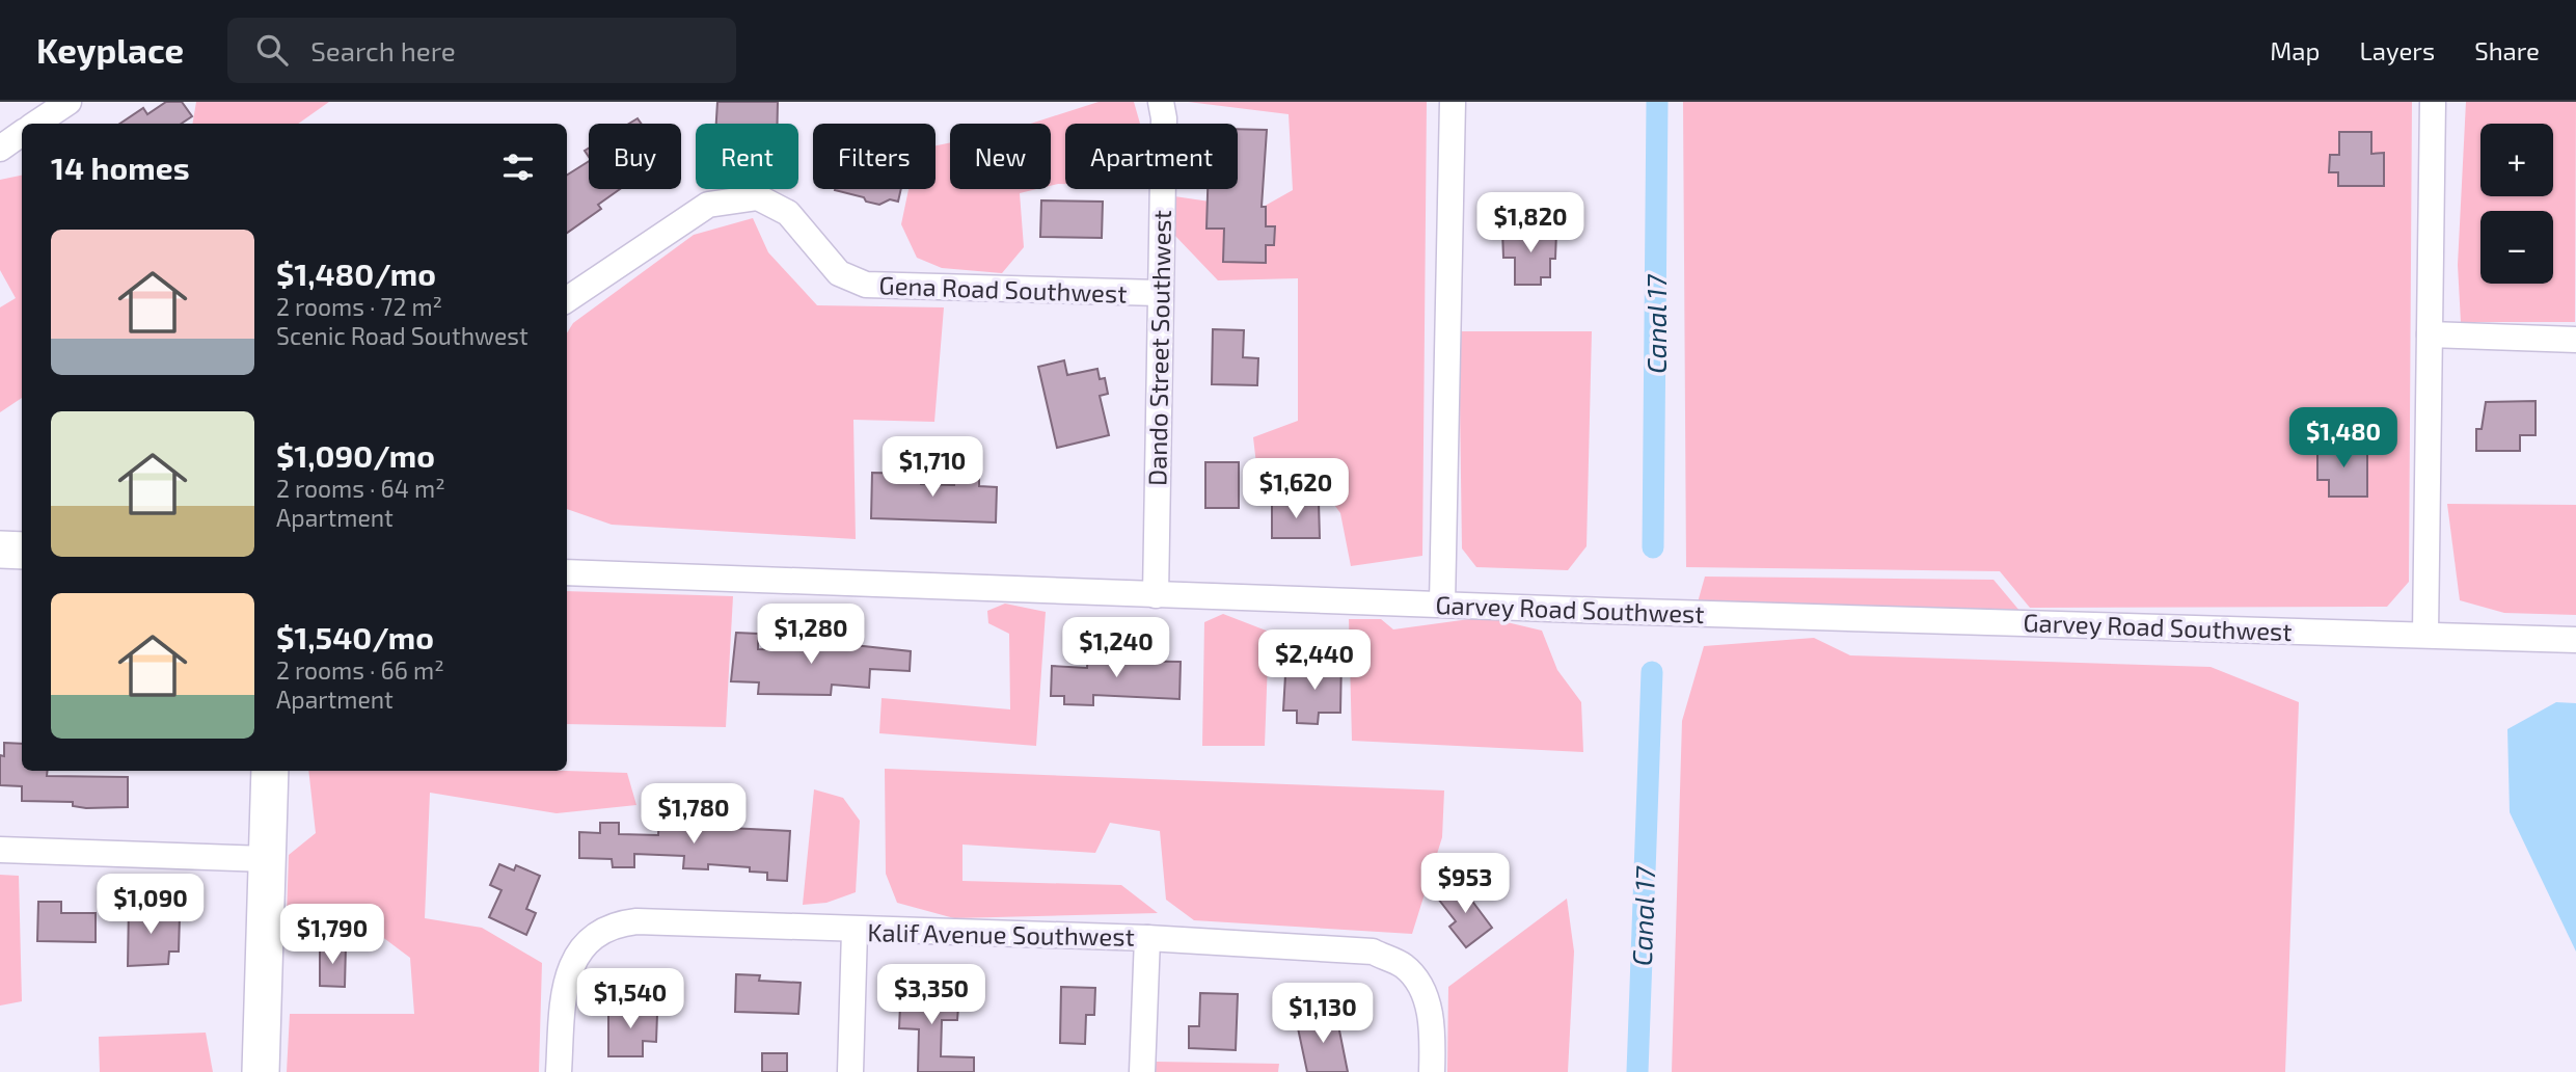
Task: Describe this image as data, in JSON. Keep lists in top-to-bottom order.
{
  "streets": {
    "street": [
      "Gena Road Southwest",
      "Dando Street Southwest",
      "Garvey Road Southwest",
      "Kalif Avenue Southwest"
    ]
  },
  "crossings": [
    ["Gena Road Southwest", "Dando Street Southwest"],
    ["Dando Street Southwest", "Garvey Road Southwest"]
  ],
  "water": ["Canal 17"],
  "page": {
    "header": "Keyplace",
    "search": "Search here",
    "nav": ["Map", "Layers", "Share"],
    "map_buttons": ["+", "−"],
    "chip": [
      "Buy",
      "Rent",
      "Filters",
      "New",
      "Apartment"
    ],
    "heading": "14 homes",
    "price": [
      "$1,820",
      "$1,480",
      "$1,710",
      "$1,620",
      "$1,280",
      "$1,240",
      "$2,440",
      "$1,780",
      "$953",
      "$1,090",
      "$1,790",
      "$3,350",
      "$1,540",
      "$1,130"
    ],
    "list": [
      {
        "name": "$1,480/mo",
        "note": "2 rooms · 72 m² · Scenic Road Southwest"
      },
      {
        "name": "$1,090/mo",
        "note": "2 rooms · 64 m² · Apartment"
      },
      {
        "name": "$1,540/mo",
        "note": "2 rooms · 66 m² · Apartment"
      }
    ]
  }
}
